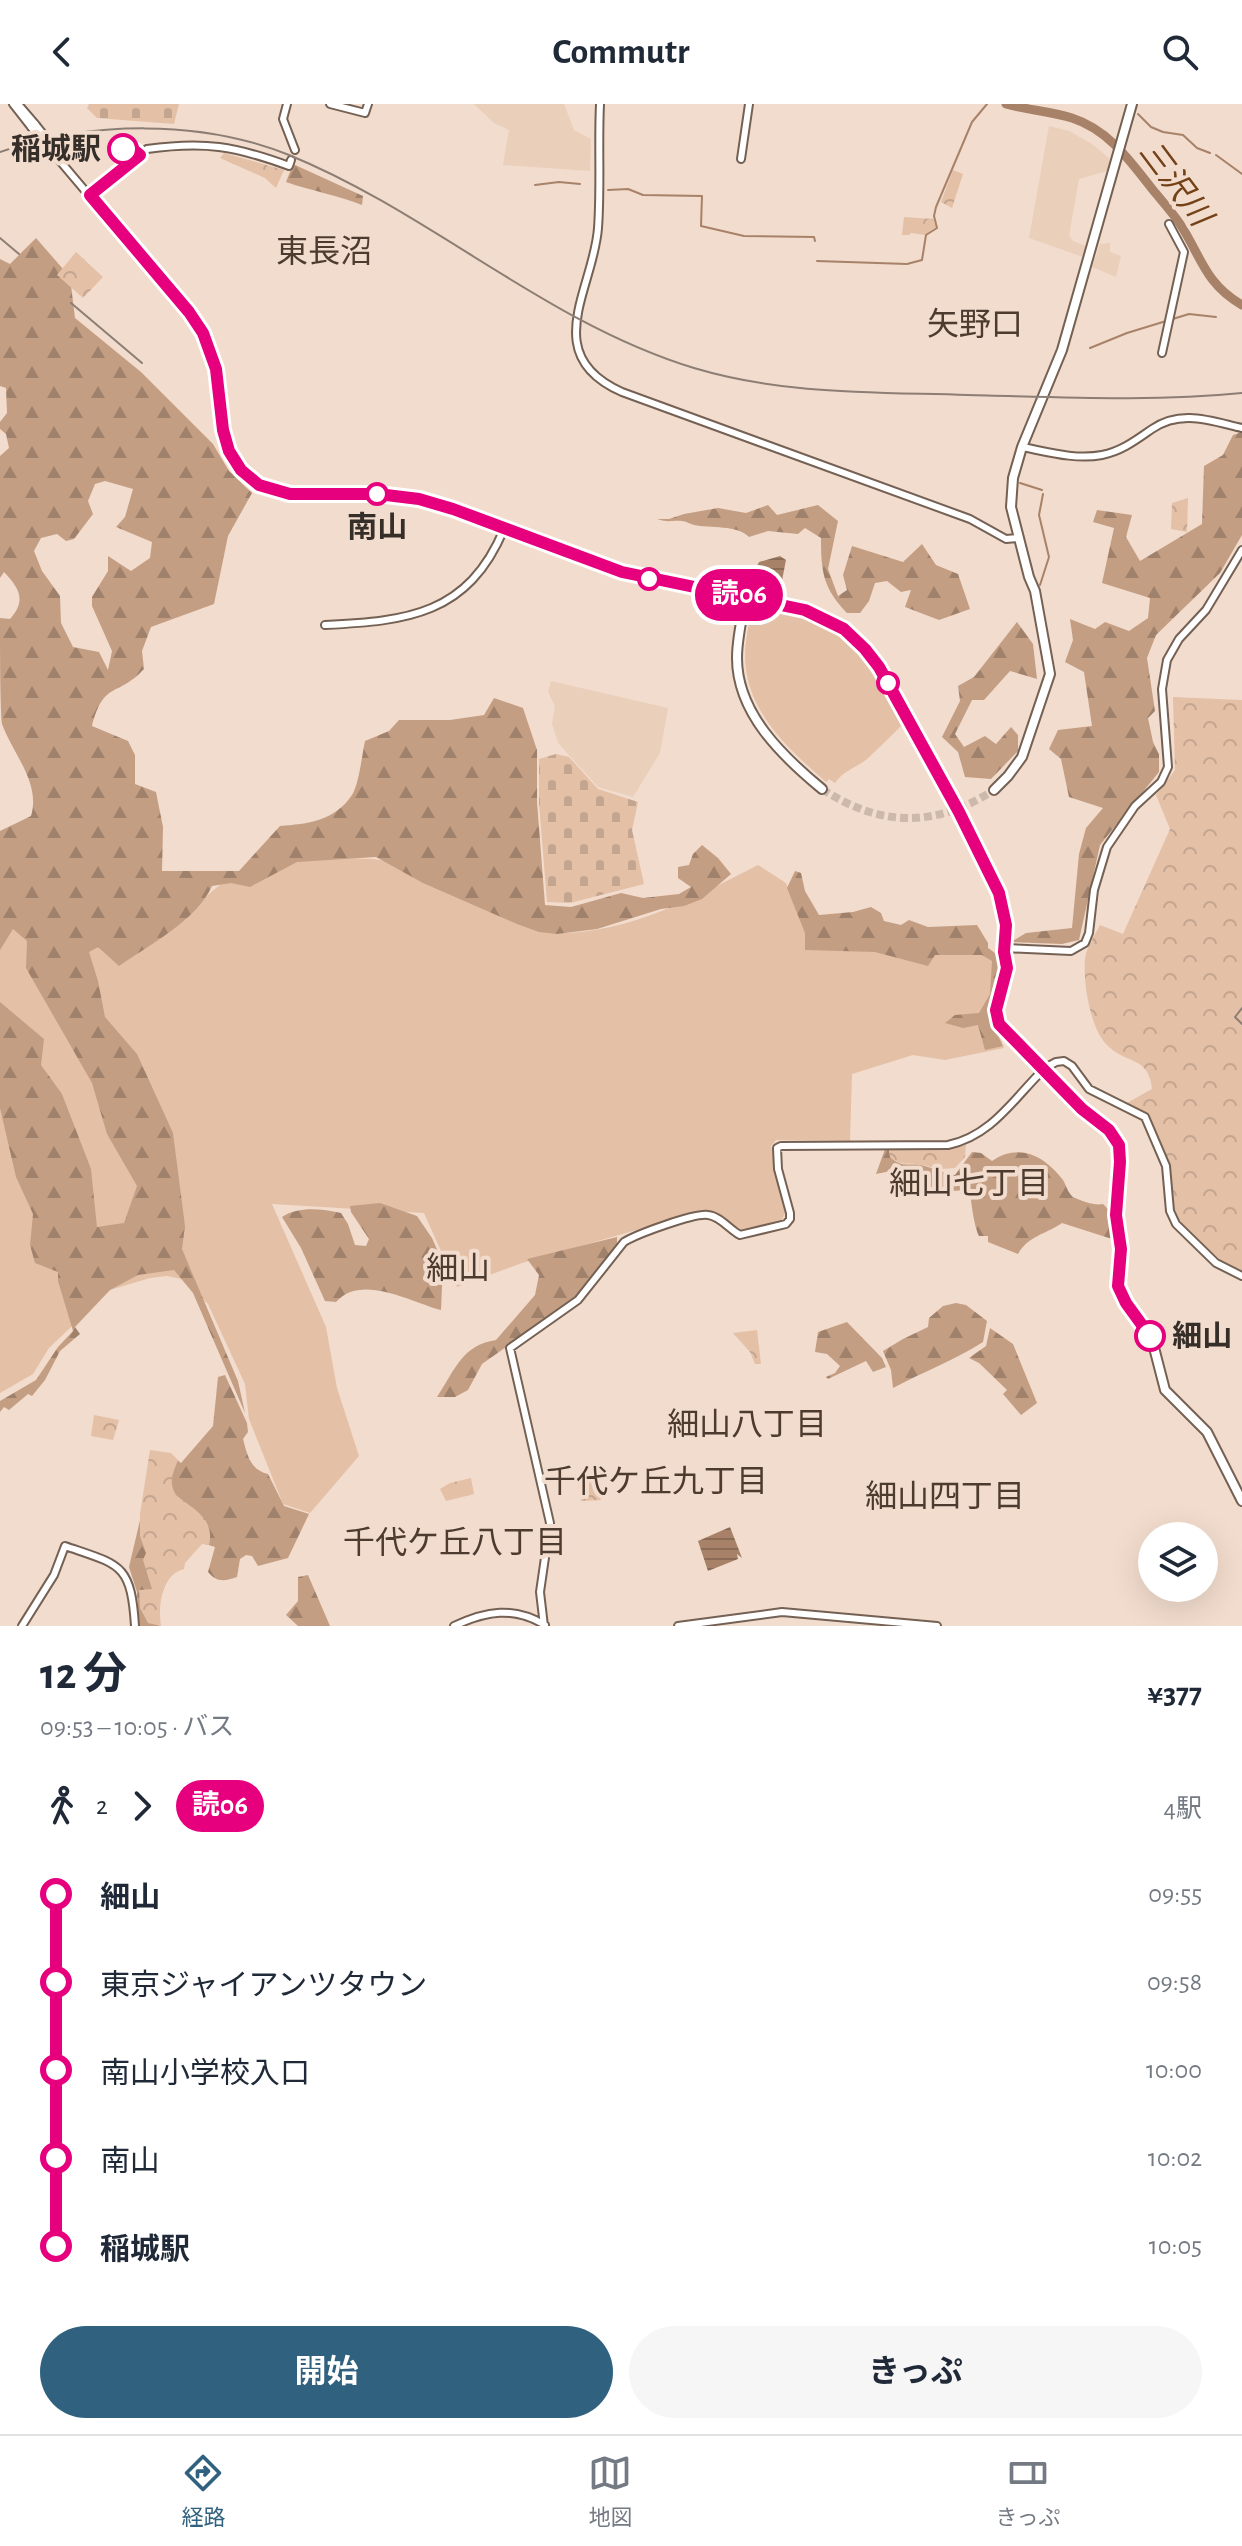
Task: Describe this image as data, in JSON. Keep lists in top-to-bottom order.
{
  "districts": [
    "東長沼",
    "矢野口",
    "細山七丁目",
    "細山",
    "細山八丁目",
    "千代ケ丘九丁目",
    "細山四丁目",
    "千代ケ丘八丁目"
  ],
  "water": ["三沢川"],
  "places": ["稲城駅", "南山", "細山"],
  "lines": ["bus line 読06"],
  "page": {
    "header": "Commutr",
    "on_map": "読06",
    "heading": ["12 分", "09:53 – 10:05 · バス", "¥377"],
    "legs": ["2", "読06", "4駅"],
    "list": [
      {
        "name": "細山",
        "value": "09:55"
      },
      {
        "name": "東京ジャイアンツタウン",
        "value": "09:58"
      },
      {
        "name": "南山小学校入口",
        "value": "10:00"
      },
      {
        "name": "南山",
        "value": "10:02"
      },
      {
        "name": "稲城駅",
        "value": "10:05"
      }
    ],
    "buttons": ["開始", "きっぷ"],
    "tabs": ["経路", "地図", "きっぷ"]
  }
}
